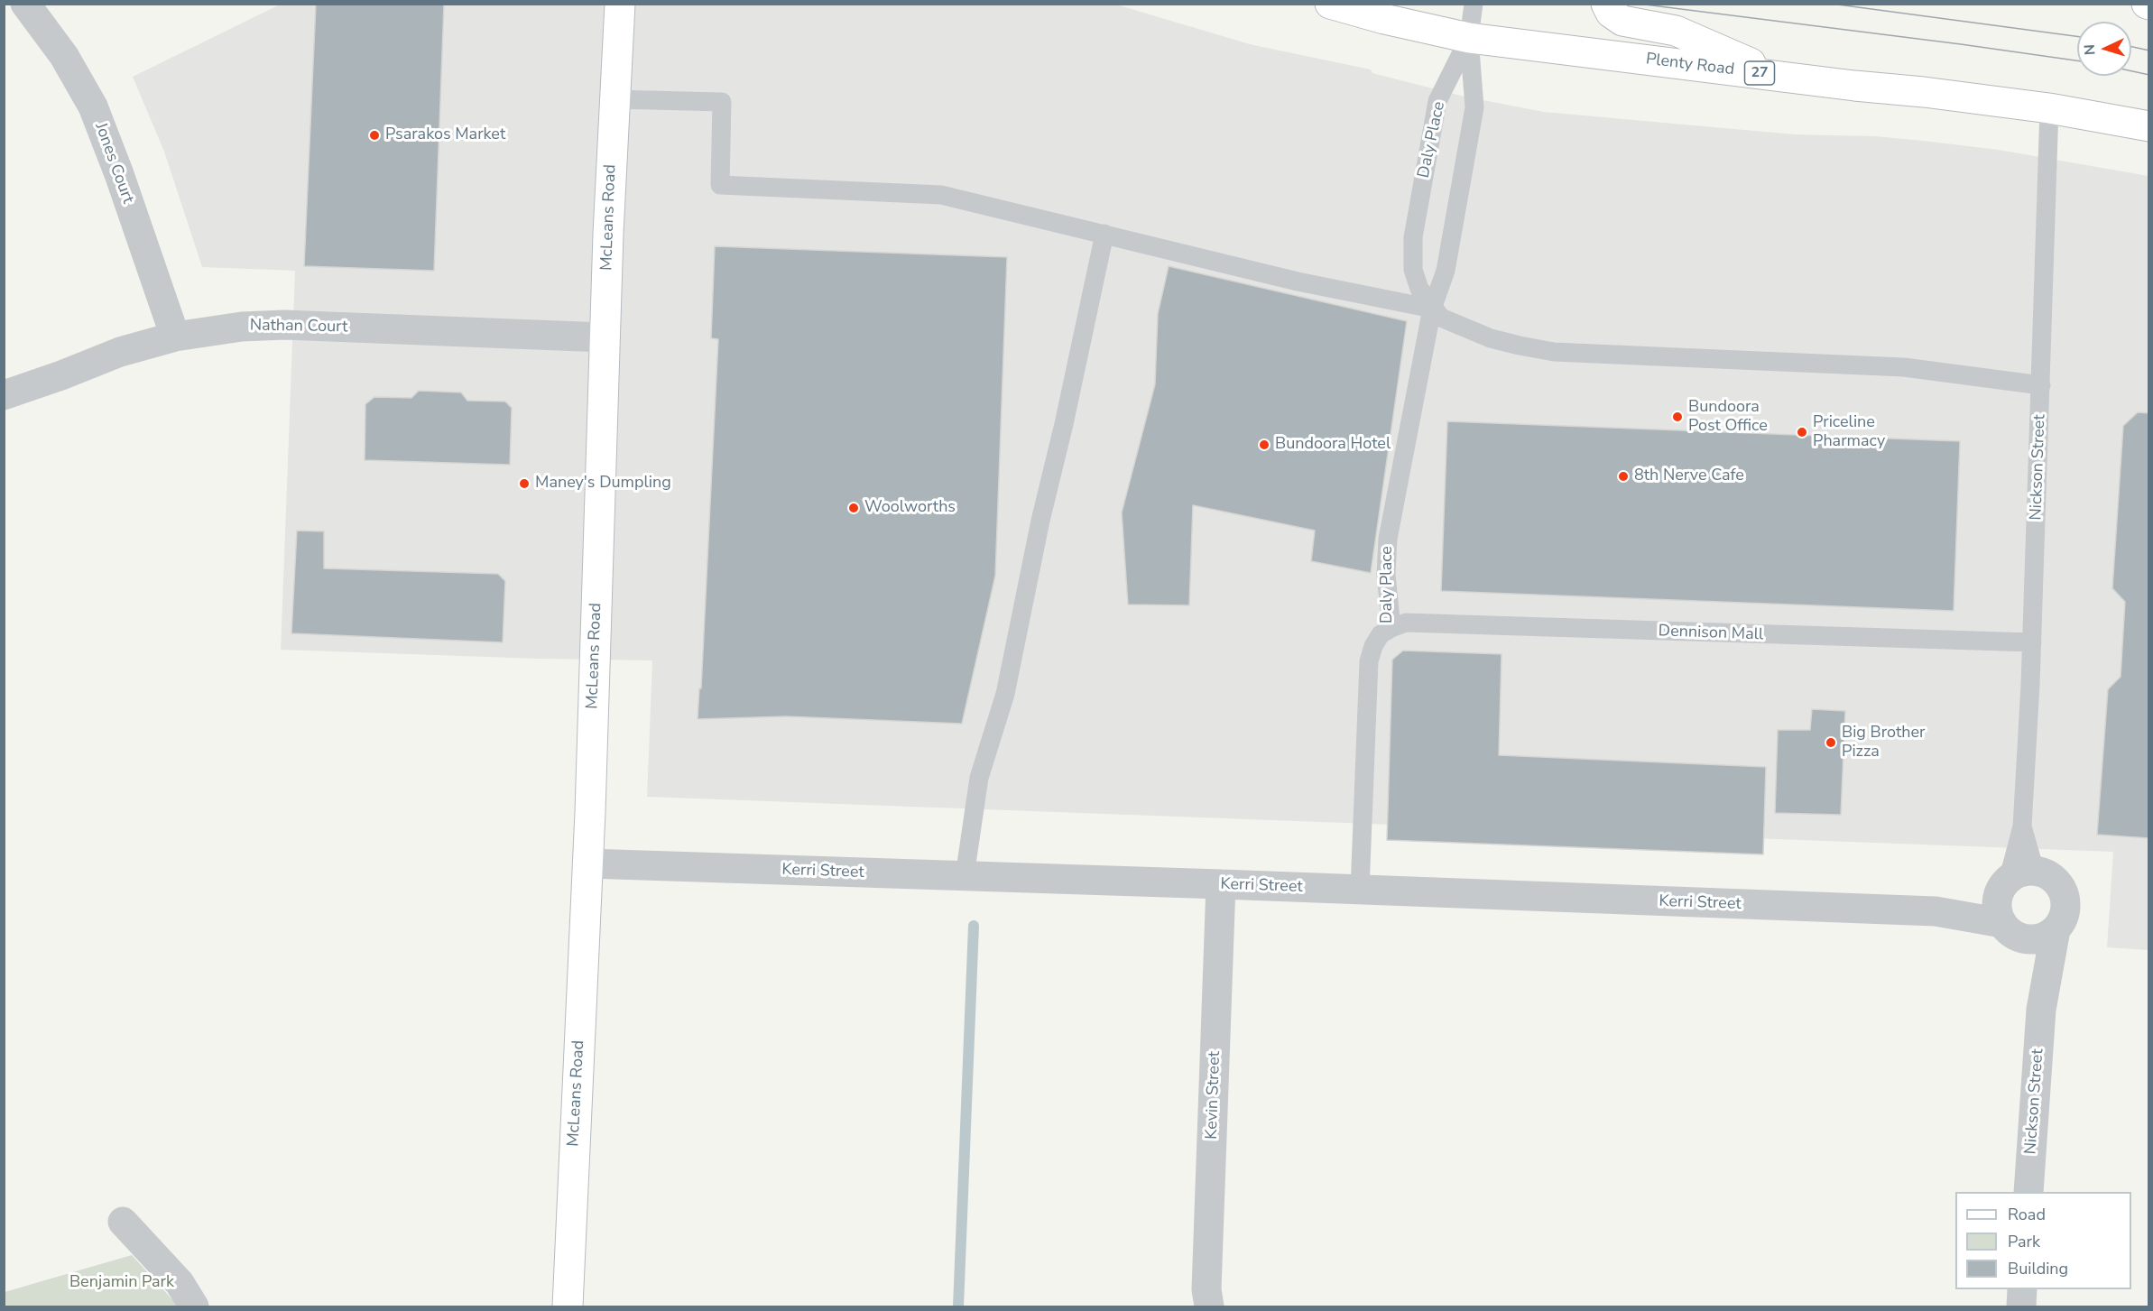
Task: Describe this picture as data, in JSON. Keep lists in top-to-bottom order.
{
  "streets": {
    "main road": ["Plenty Road", "27", "McLeans Road"],
    "street": [
      "Jones Court",
      "Nathan Court",
      "Nickson Street",
      "Kerri Street",
      "Kevin Street"
    ],
    "lane": ["Daly Place", "Dennison Mall"]
  },
  "crossings": [
    ["Plenty Road", "Daly Place"],
    ["Plenty Road", "Nickson Street"],
    ["Daly Place", "Dennison Mall"],
    ["Daly Place", "Kerri Street"],
    ["Jones Court", "Nathan Court"],
    ["McLeans Road", "Nathan Court"],
    ["McLeans Road", "Kerri Street"],
    ["Nickson Street", "Dennison Mall"],
    ["Nickson Street", "Kerri Street"],
    ["Kerri Street", "Kevin Street"]
  ],
  "parks": ["Benjamin Park"],
  "places": [
    "Psarakos Market",
    "Bundoora Post Office",
    "Priceline Pharmacy",
    "Bundoora Hotel",
    "8th Nerve Cafe",
    "Maney's Dumpling",
    "Woolworths",
    "Big Brother Pizza"
  ],
  "legend": ["Road", "Park", "Building"],
  "north": "left"
}
